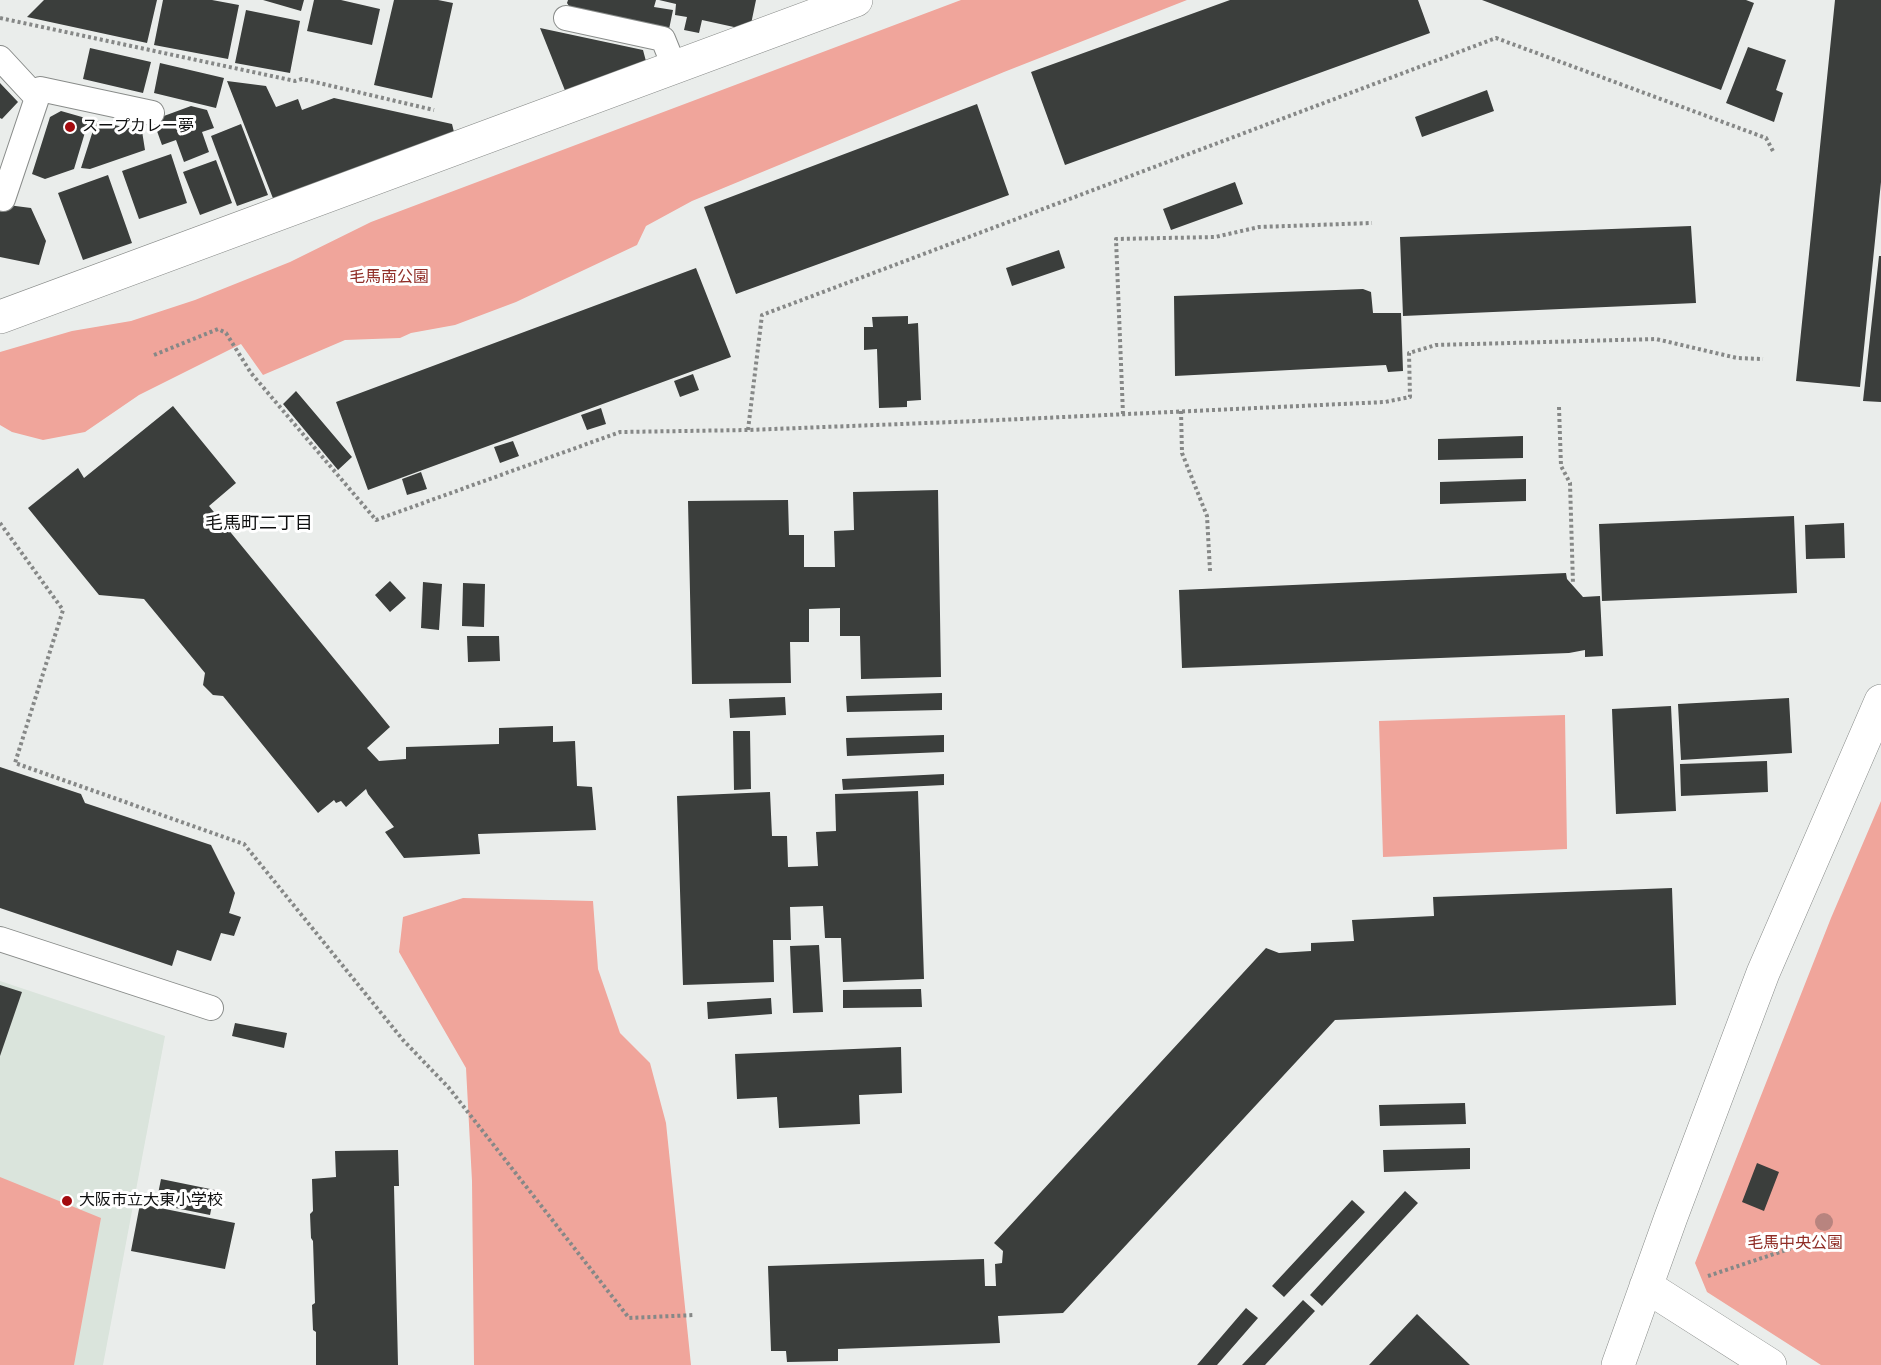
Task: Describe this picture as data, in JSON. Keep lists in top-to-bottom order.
{
  "districts": ["毛馬町二丁目"],
  "parks": ["毛馬南公園", "毛馬中央公園"],
  "places": ["スープカレー夢", "大阪市立大東小学校"]
}
